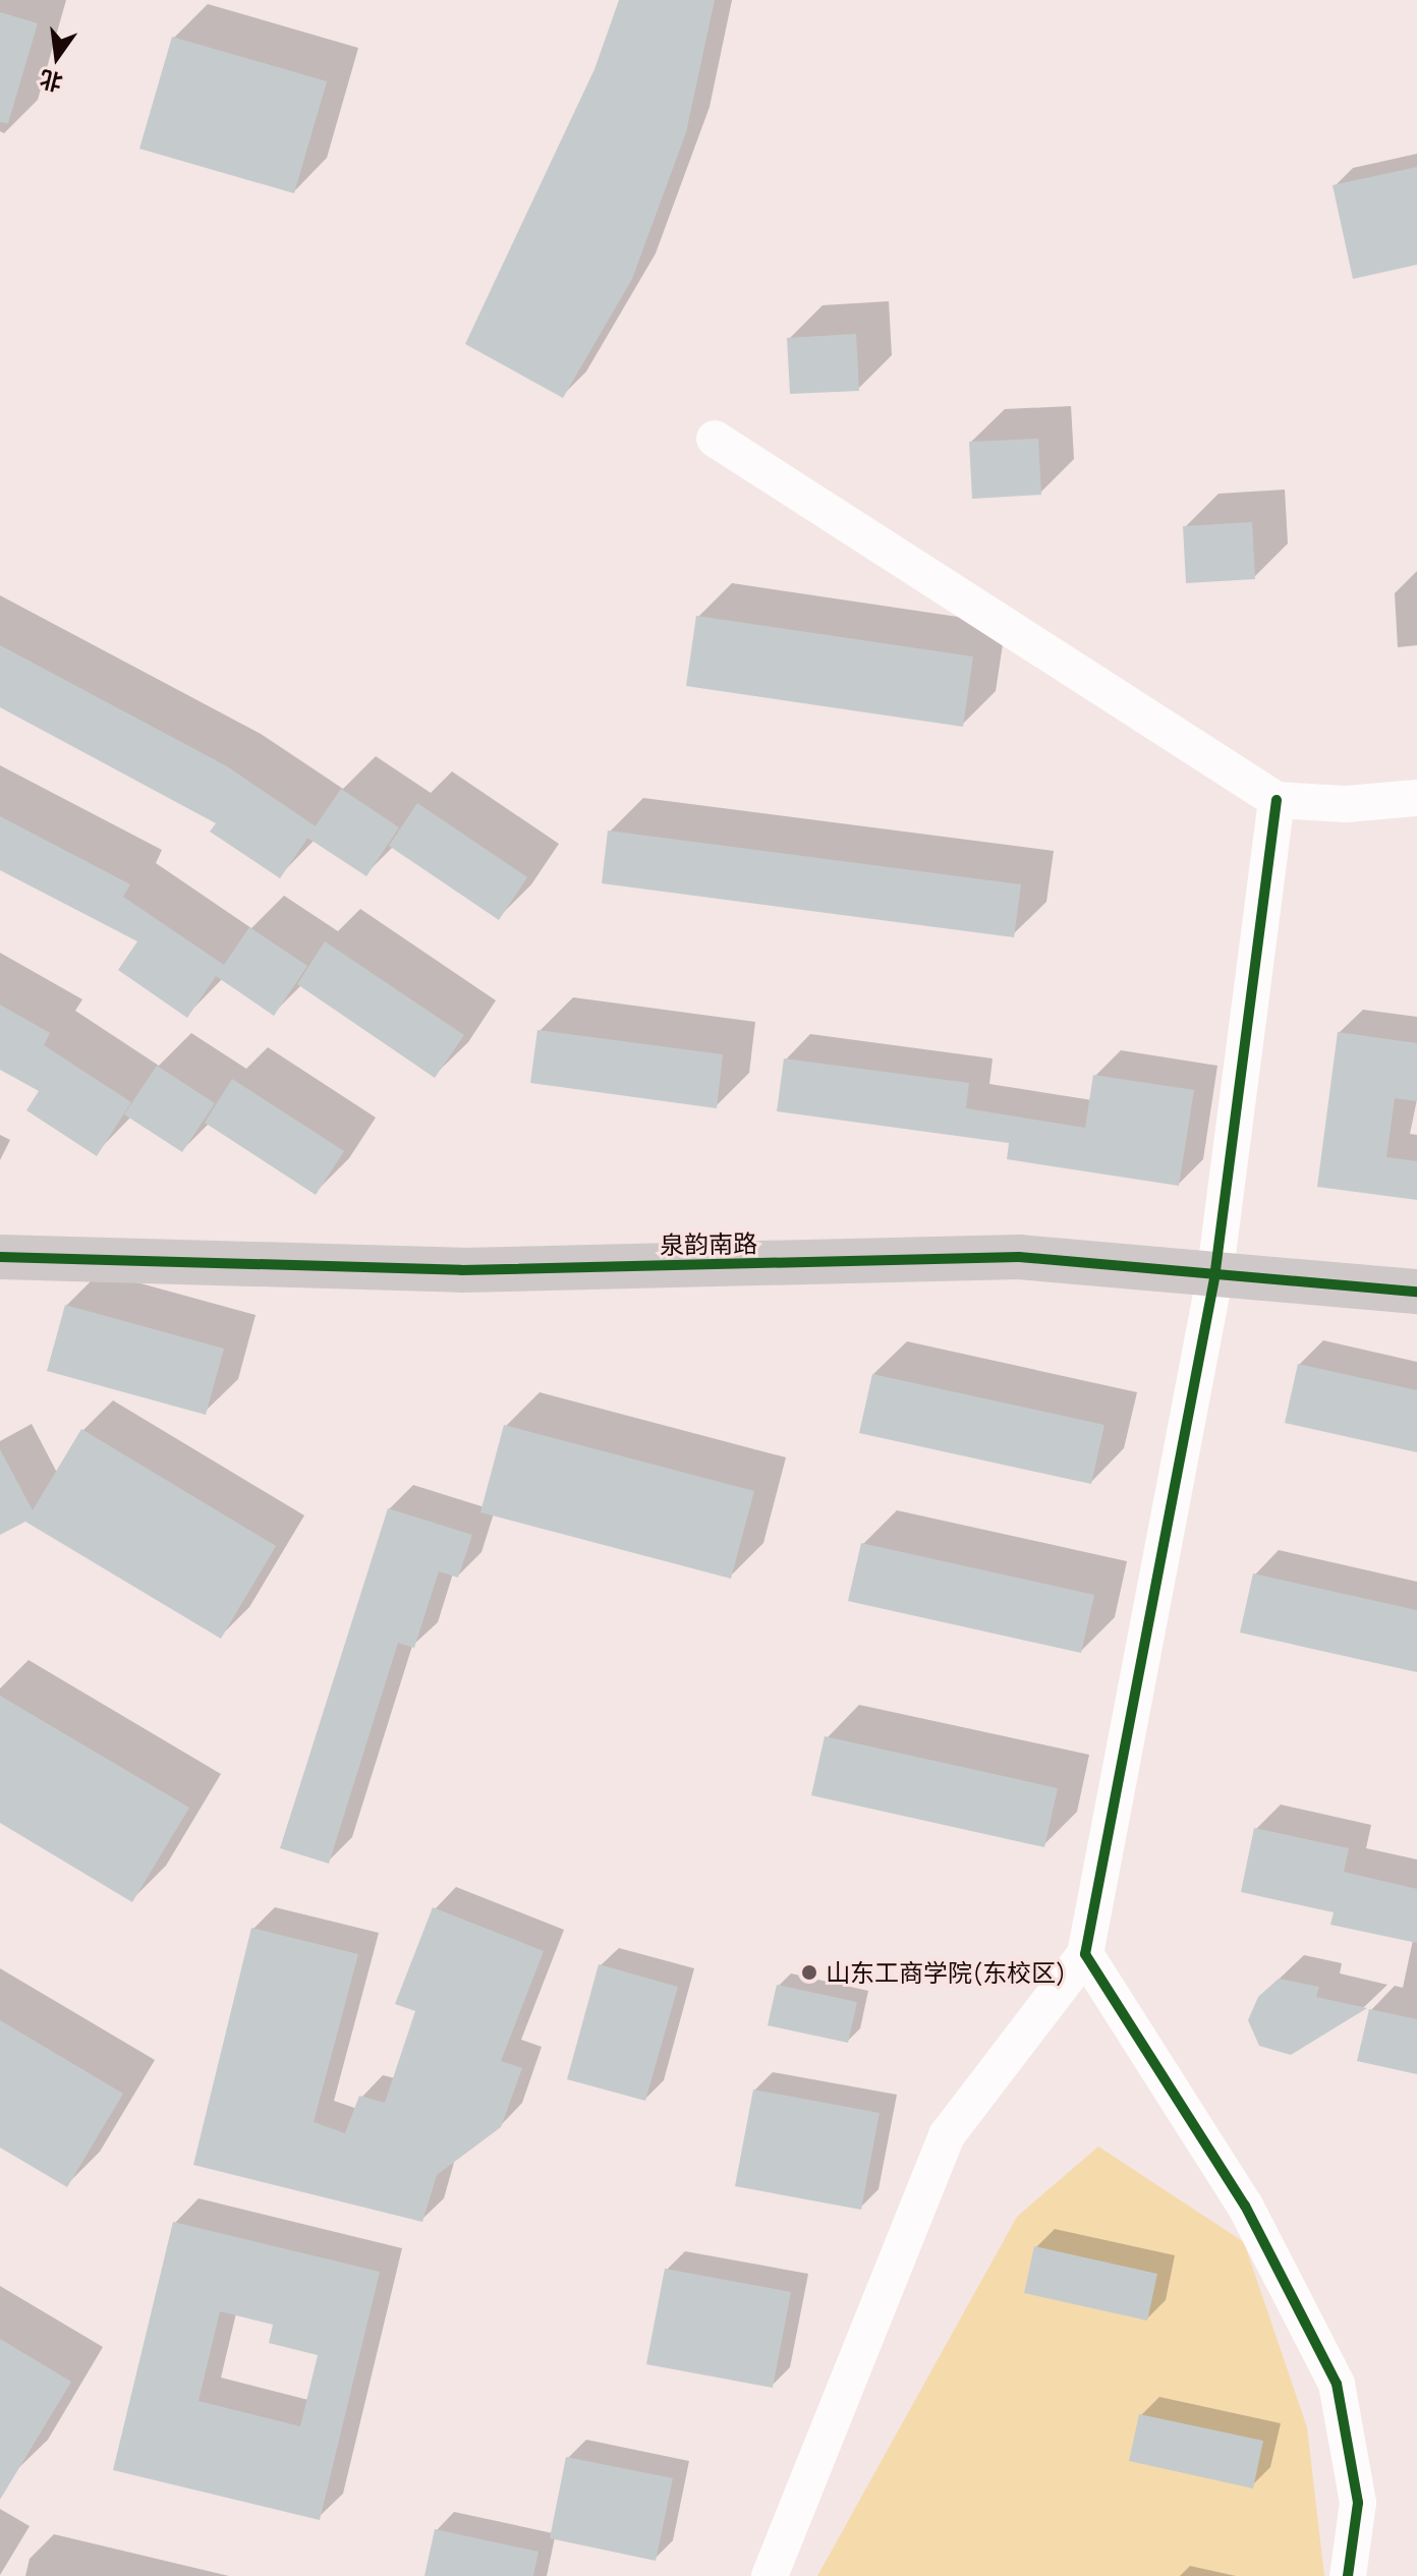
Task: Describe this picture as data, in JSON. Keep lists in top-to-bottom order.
{
  "streets": {
    "street": ["泉韵南路"]
  },
  "places": ["山东工商学院(东校区)"],
  "north": "bottom"
}
